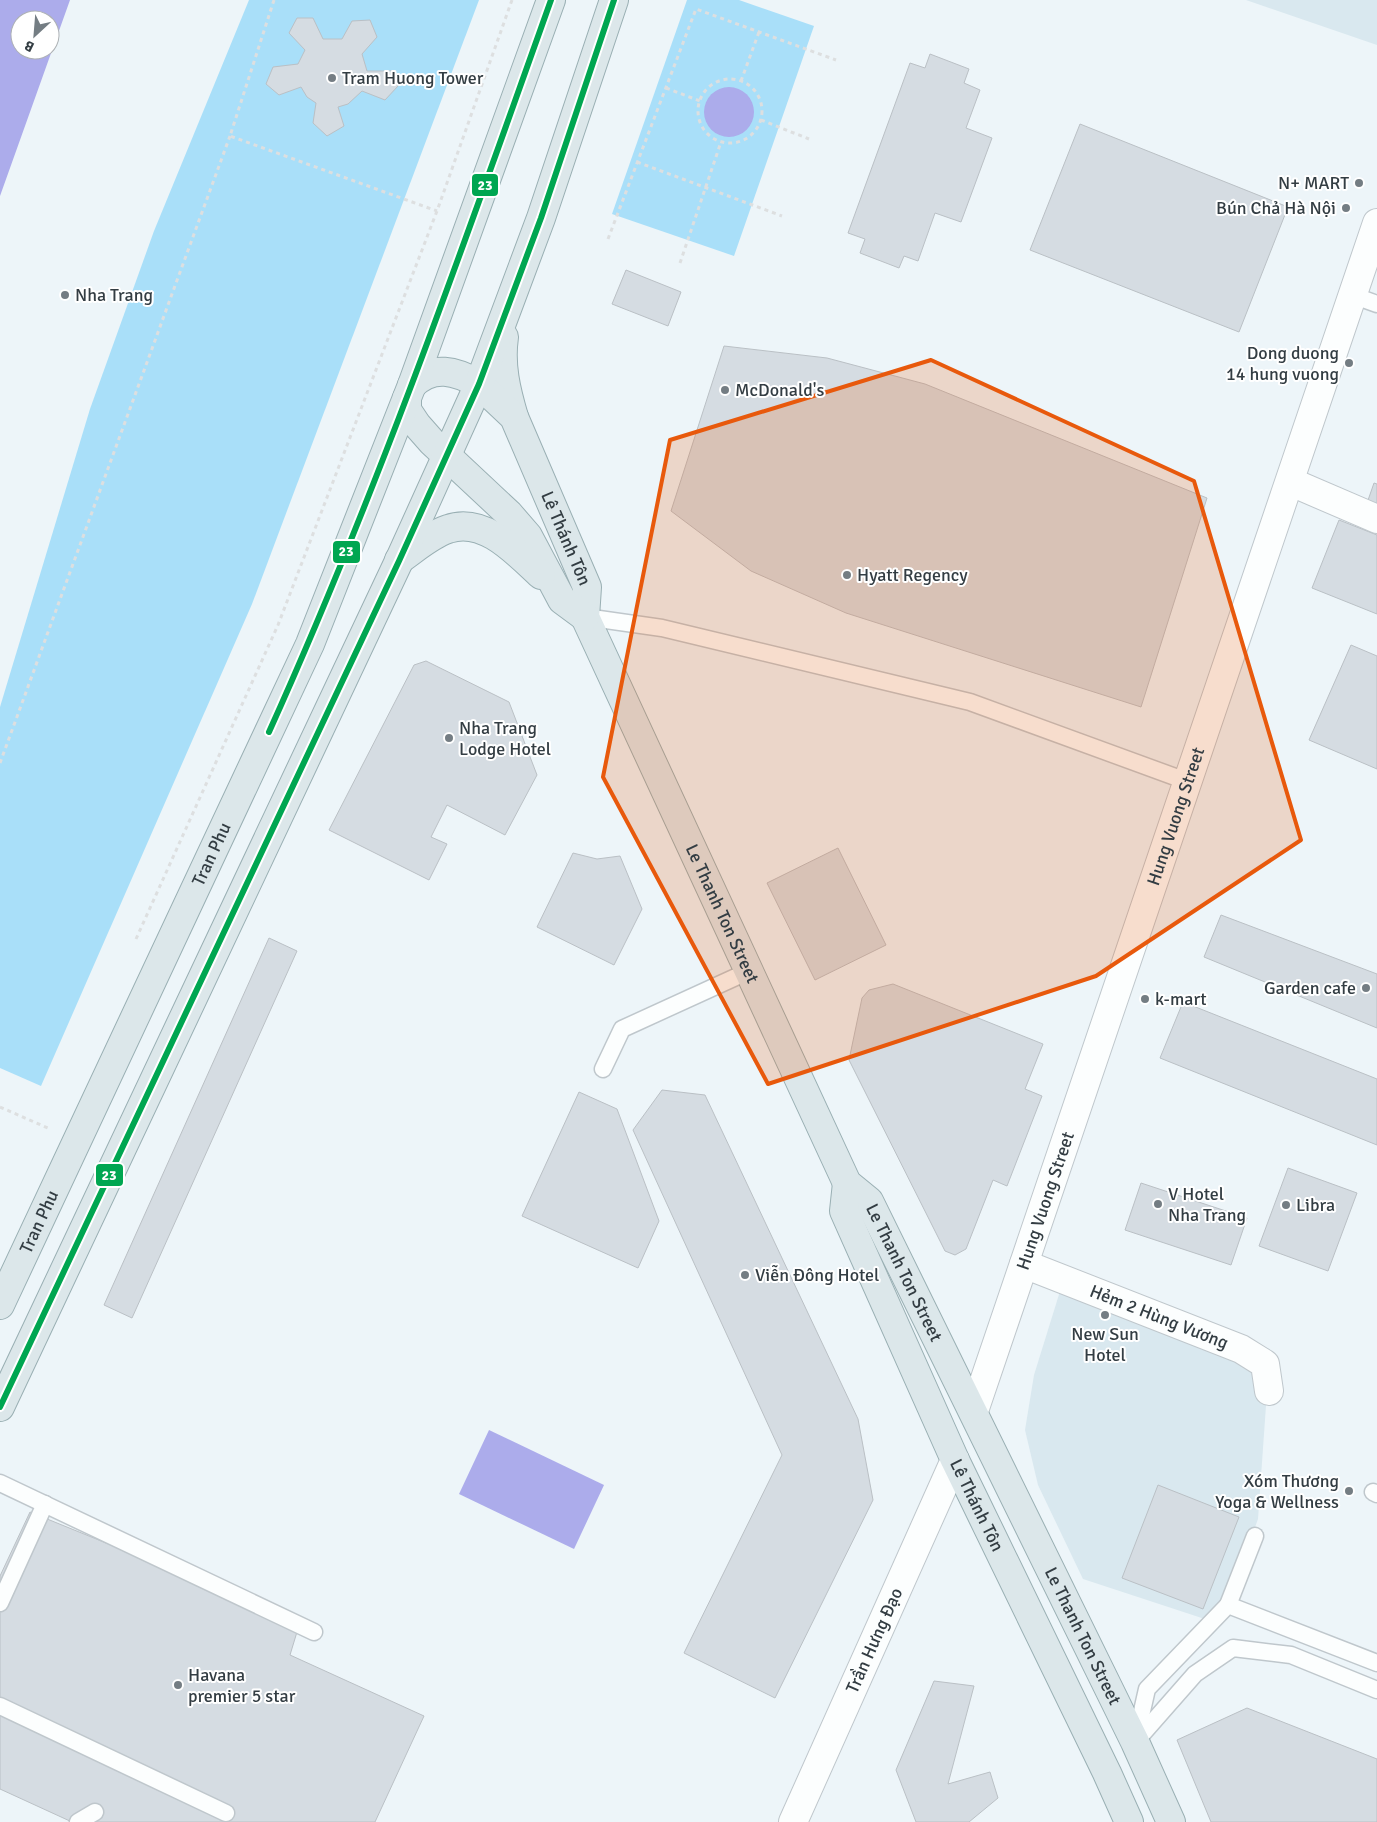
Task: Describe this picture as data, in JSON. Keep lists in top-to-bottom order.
{
  "streets": {
    "main road": ["Lê Thánh Tôn", "Tran Phu", "Le Thanh Ton Street"],
    "street": ["Hung Vuong Street", "Hẻm 2 Hùng Vương", "Trần Hưng Đạo"]
  },
  "crossings": [
    ["Lê Thánh Tôn", "Le Thanh Ton Street"],
    ["Lê Thánh Tôn", "Trần Hưng Đạo"],
    ["Hung Vuong Street", "Le Thanh Ton Street"],
    ["Hung Vuong Street", "Hẻm 2 Hùng Vương"]
  ],
  "places": [
    "Tram Huong Tower",
    "N+ MART",
    "Bún Chả Hà Nội",
    "Nha Trang",
    "Dong duong 14 hung vuong",
    "McDonald's",
    "Hyatt Regency",
    "Nha Trang Lodge Hotel",
    "Garden cafe",
    "k-mart",
    "V Hotel Nha Trang",
    "Libra",
    "Viễn Đông Hotel",
    "New Sun Hotel",
    "Xóm Thương Yoga & Wellness",
    "Havana premier 5 star"
  ],
  "lines": ["transit line 23"],
  "north": "bottom left"
}
